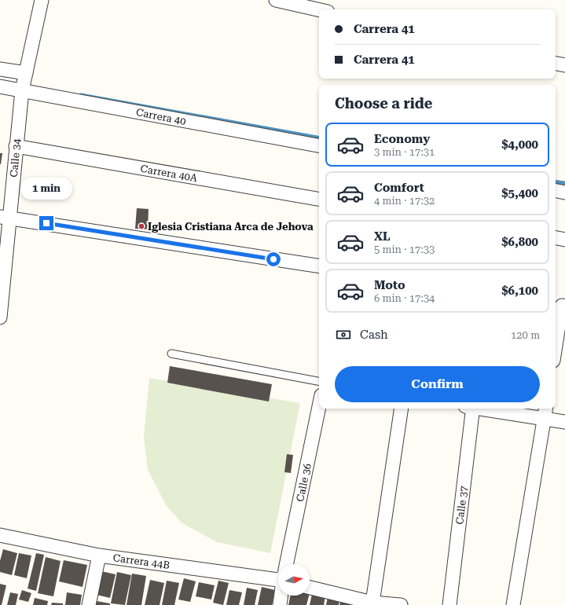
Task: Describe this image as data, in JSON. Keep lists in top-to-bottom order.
{
  "streets": {
    "street": [
      "Carrera 40",
      "Calle 34",
      "Carrera 40A",
      "Calle 36",
      "Calle 37",
      "Carrera 44B"
    ]
  },
  "crossings": [
    ["Carrera 40", "Calle 34"],
    ["Calle 34", "Carrera 40A"]
  ],
  "places": ["Iglesia Cristiana Arca de Jehova"],
  "north": "right",
  "page": {
    "banner": ["Carrera 41", "Carrera 41"],
    "heading": "Choose a ride",
    "list": [
      {
        "name": "Economy",
        "note": "3 min · 17:31",
        "value": "$4,000"
      },
      {
        "name": "Comfort",
        "note": "4 min · 17:32",
        "value": "$5,400"
      },
      {
        "name": "XL",
        "note": "5 min · 17:33",
        "value": "$6,800"
      },
      {
        "name": "Moto",
        "note": "6 min · 17:34",
        "value": "$6,100"
      }
    ],
    "bubble": "1 min",
    "pay": ["Cash", "120 m"],
    "buttons": "Confirm"
  }
}
